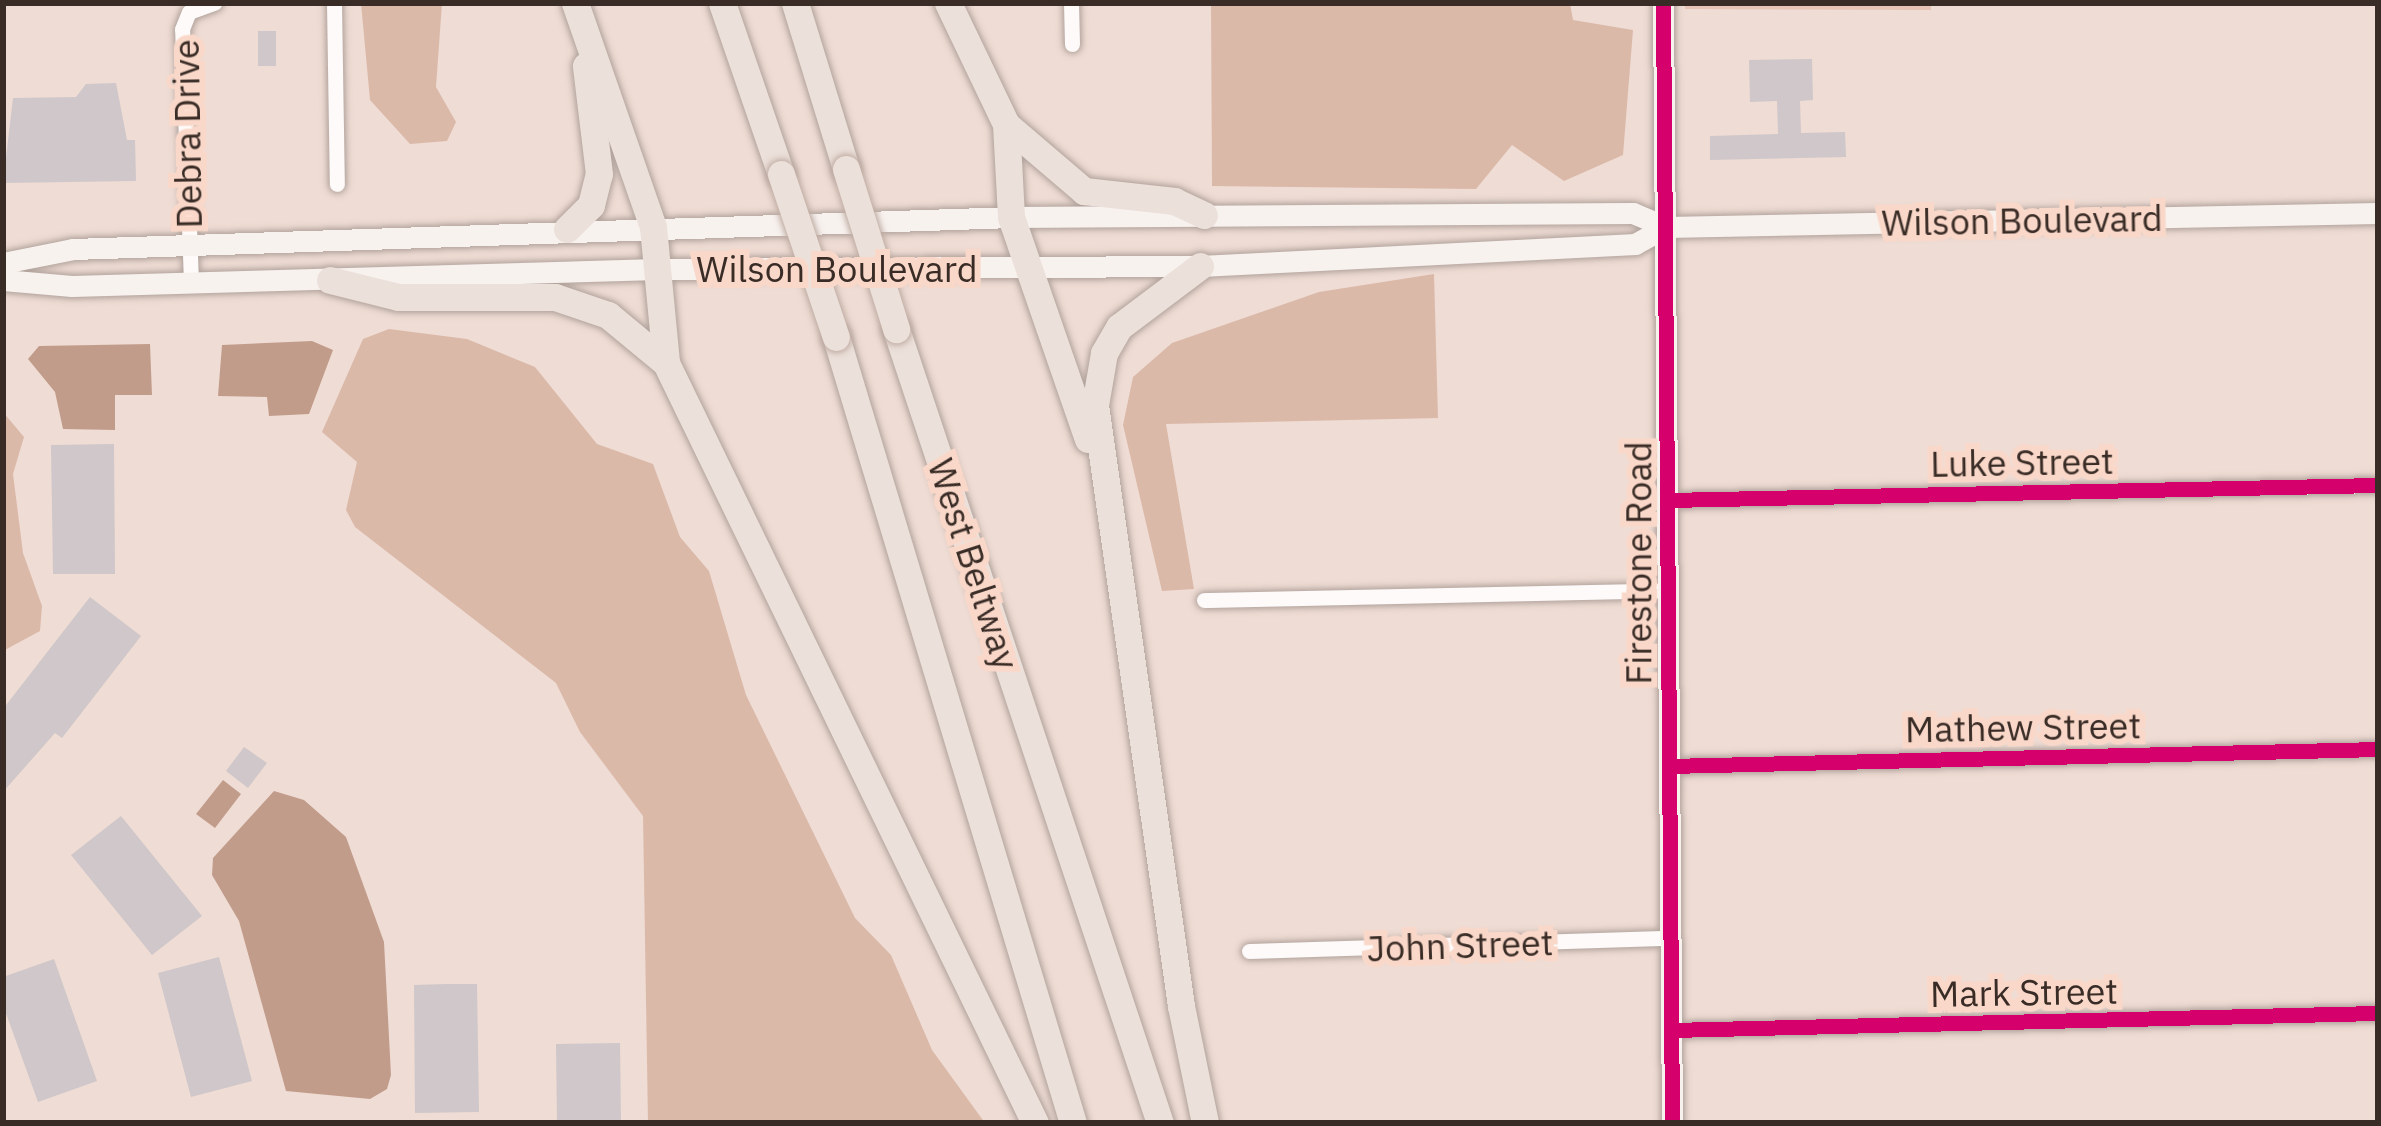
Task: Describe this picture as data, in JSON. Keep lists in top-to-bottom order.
{
  "streets": {
    "highway": ["West Beltway"],
    "main road": ["Wilson Boulevard", "Firestone Road"],
    "street": [
      "Debra Drive",
      "Luke Street",
      "Mathew Street",
      "John Street",
      "Mark Street"
    ]
  },
  "crossings": [
    ["Debra Drive", "Wilson Boulevard"],
    ["Wilson Boulevard", "Firestone Road"],
    ["Luke Street", "Firestone Road"],
    ["Firestone Road", "Mathew Street"],
    ["Firestone Road", "John Street"],
    ["Firestone Road", "Mark Street"]
  ]
}
